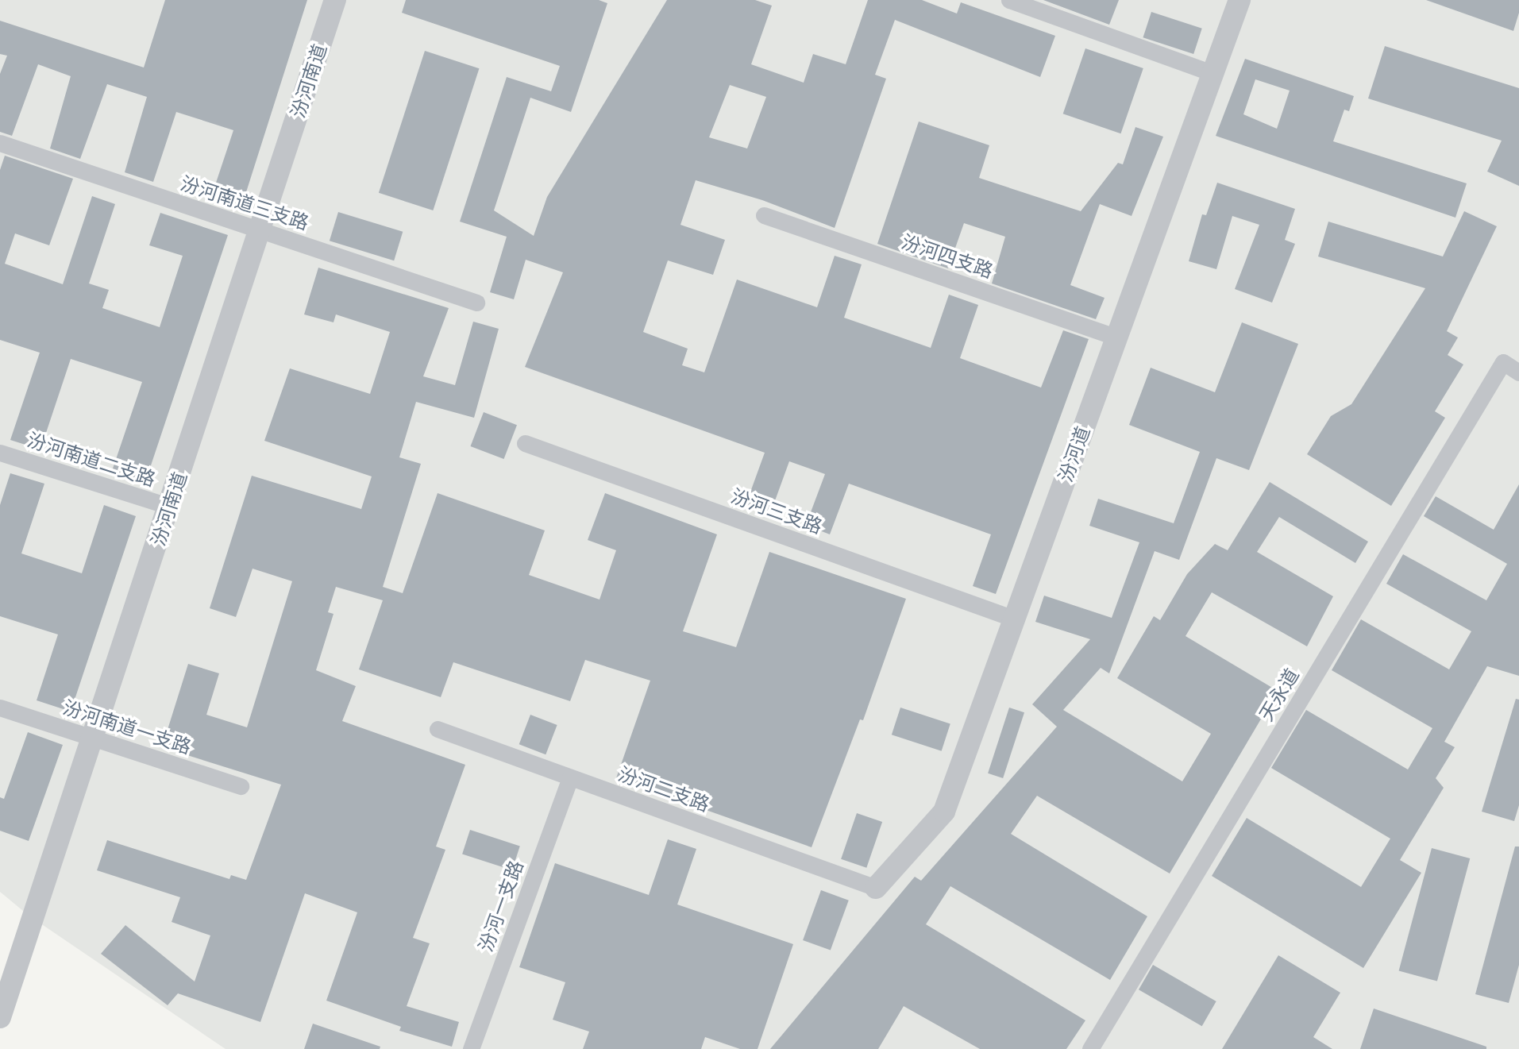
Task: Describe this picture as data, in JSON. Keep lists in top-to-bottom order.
{
  "streets": {
    "street": [
      "汾河南道",
      "汾河南道三支路",
      "汾河四支路",
      "汾河道",
      "汾河南道二支路",
      "汾河三支路",
      "天永道",
      "汾河南道一支路",
      "汾河二支路",
      "汾河一支路"
    ]
  },
  "crossings": [
    ["汾河南道", "汾河南道三支路"],
    ["汾河南道", "汾河南道二支路"],
    ["汾河南道", "汾河南道一支路"],
    ["汾河四支路", "汾河道"],
    ["汾河道", "汾河三支路"],
    ["汾河道", "汾河二支路"],
    ["汾河二支路", "汾河一支路"]
  ]
}
